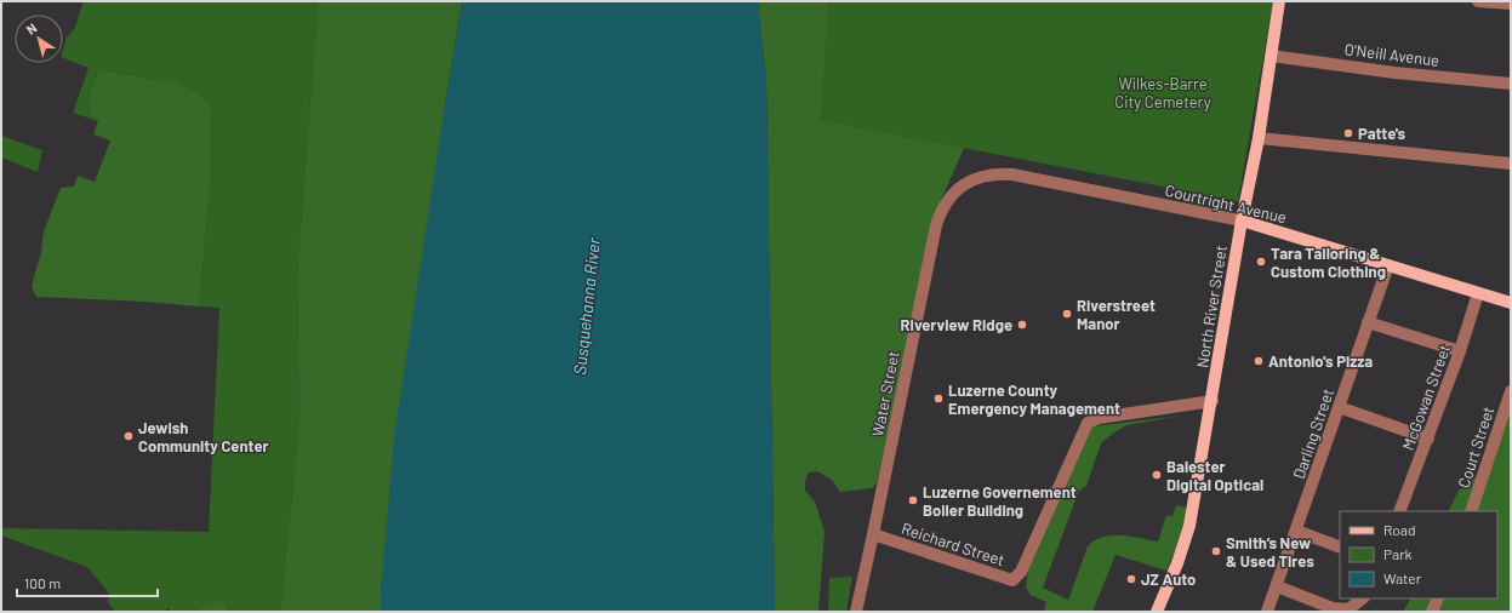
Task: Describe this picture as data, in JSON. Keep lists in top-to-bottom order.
{
  "streets": {
    "main road": ["Courtright Avenue", "North River Street"],
    "street": [
      "O'Neill Avenue",
      "Water Street",
      "McGowan Street",
      "Darling Street",
      "Court Street",
      "Reichard Street"
    ]
  },
  "crossings": [
    ["O'Neill Avenue", "North River Street"],
    ["Courtright Avenue", "North River Street"],
    ["Courtright Avenue", "Water Street"],
    ["Courtright Avenue", "McGowan Street"],
    ["Courtright Avenue", "Darling Street"],
    ["North River Street", "Reichard Street"],
    ["Water Street", "Reichard Street"]
  ],
  "water": ["Susquehanna River"],
  "parks": ["Wilkes-Barre City Cemetery"],
  "places": [
    "Patte's",
    "Tara Tailoring & Custom Clothing",
    "Riverstreet Manor",
    "Riverview Ridge",
    "Antonio's Pizza",
    "Luzerne County Emergency Management",
    "Jewish Community Center",
    "Balester Digital Optical",
    "Luzerne Governement Boiler Building",
    "Smith’s New & Used Tires",
    "JZ Auto"
  ],
  "legend": ["Road", "Park", "Water"],
  "scale_bar": "100 m",
  "north": "top left"
}
